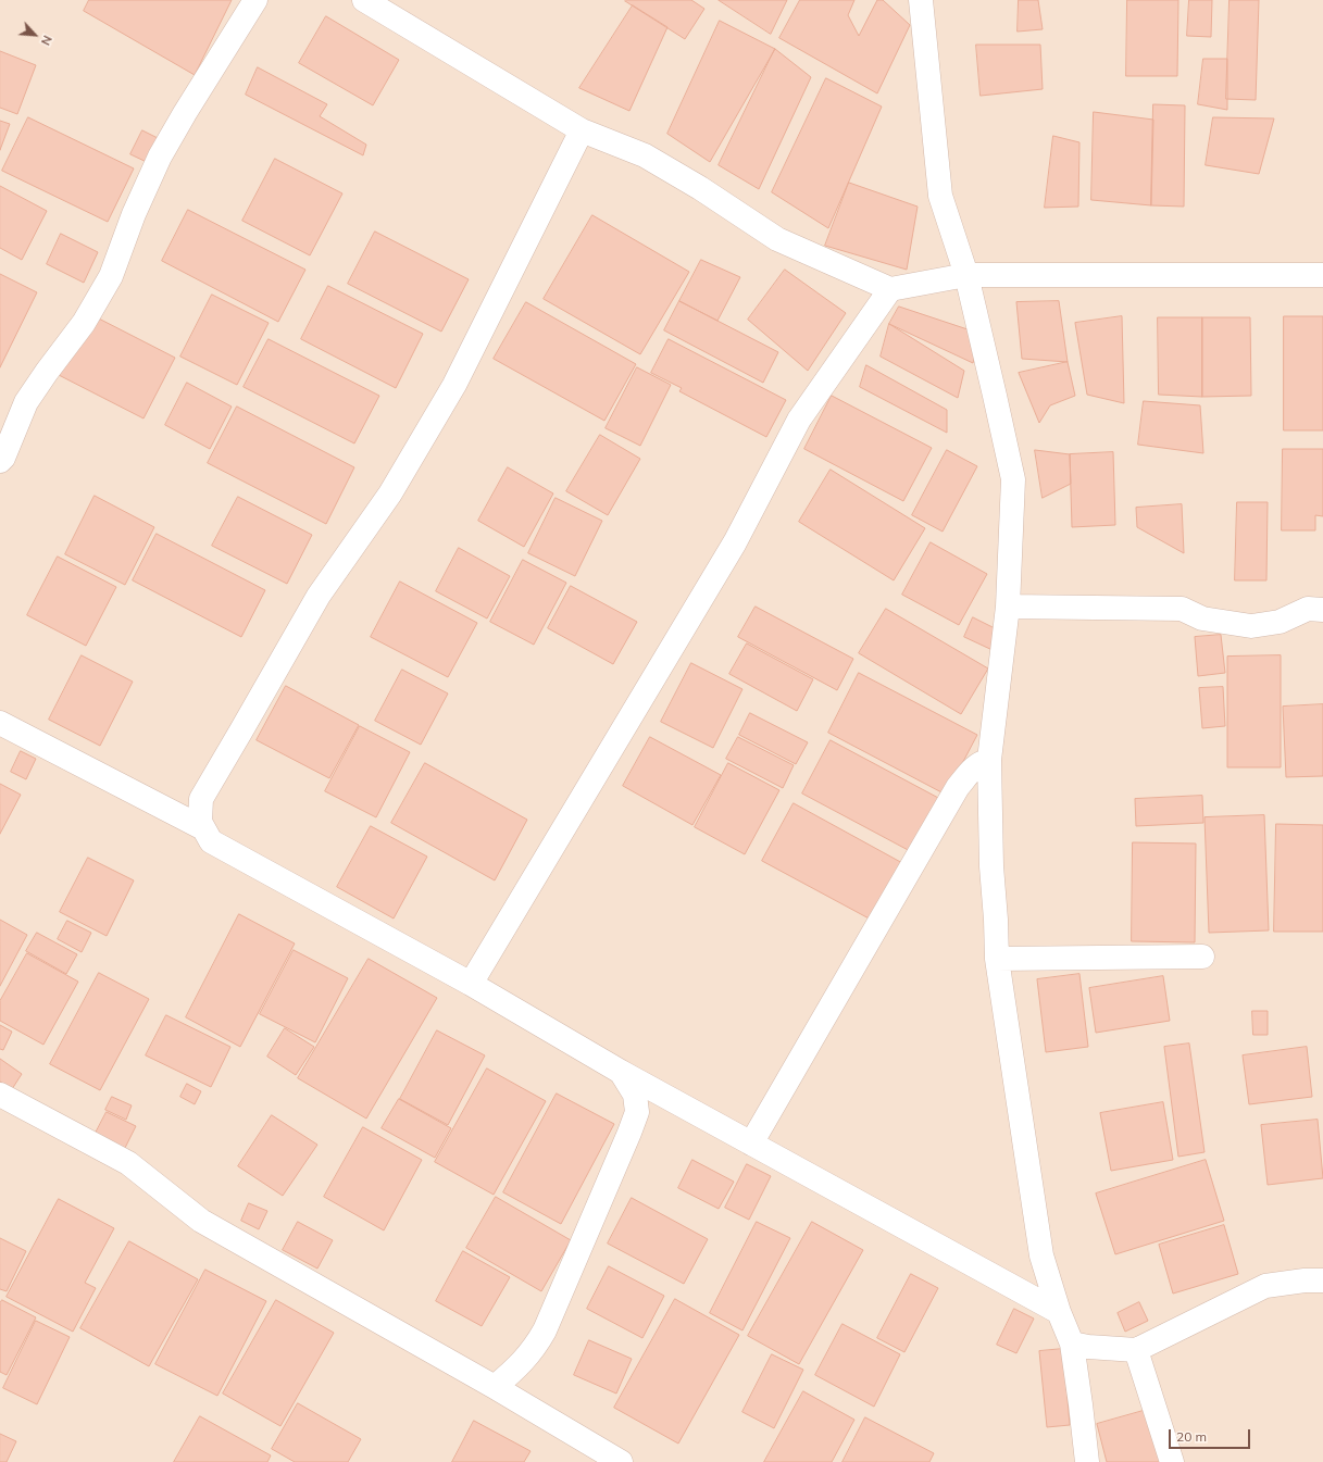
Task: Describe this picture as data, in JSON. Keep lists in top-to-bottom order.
{
  "scale_bar": "20 m",
  "north": "bottom right"
}
